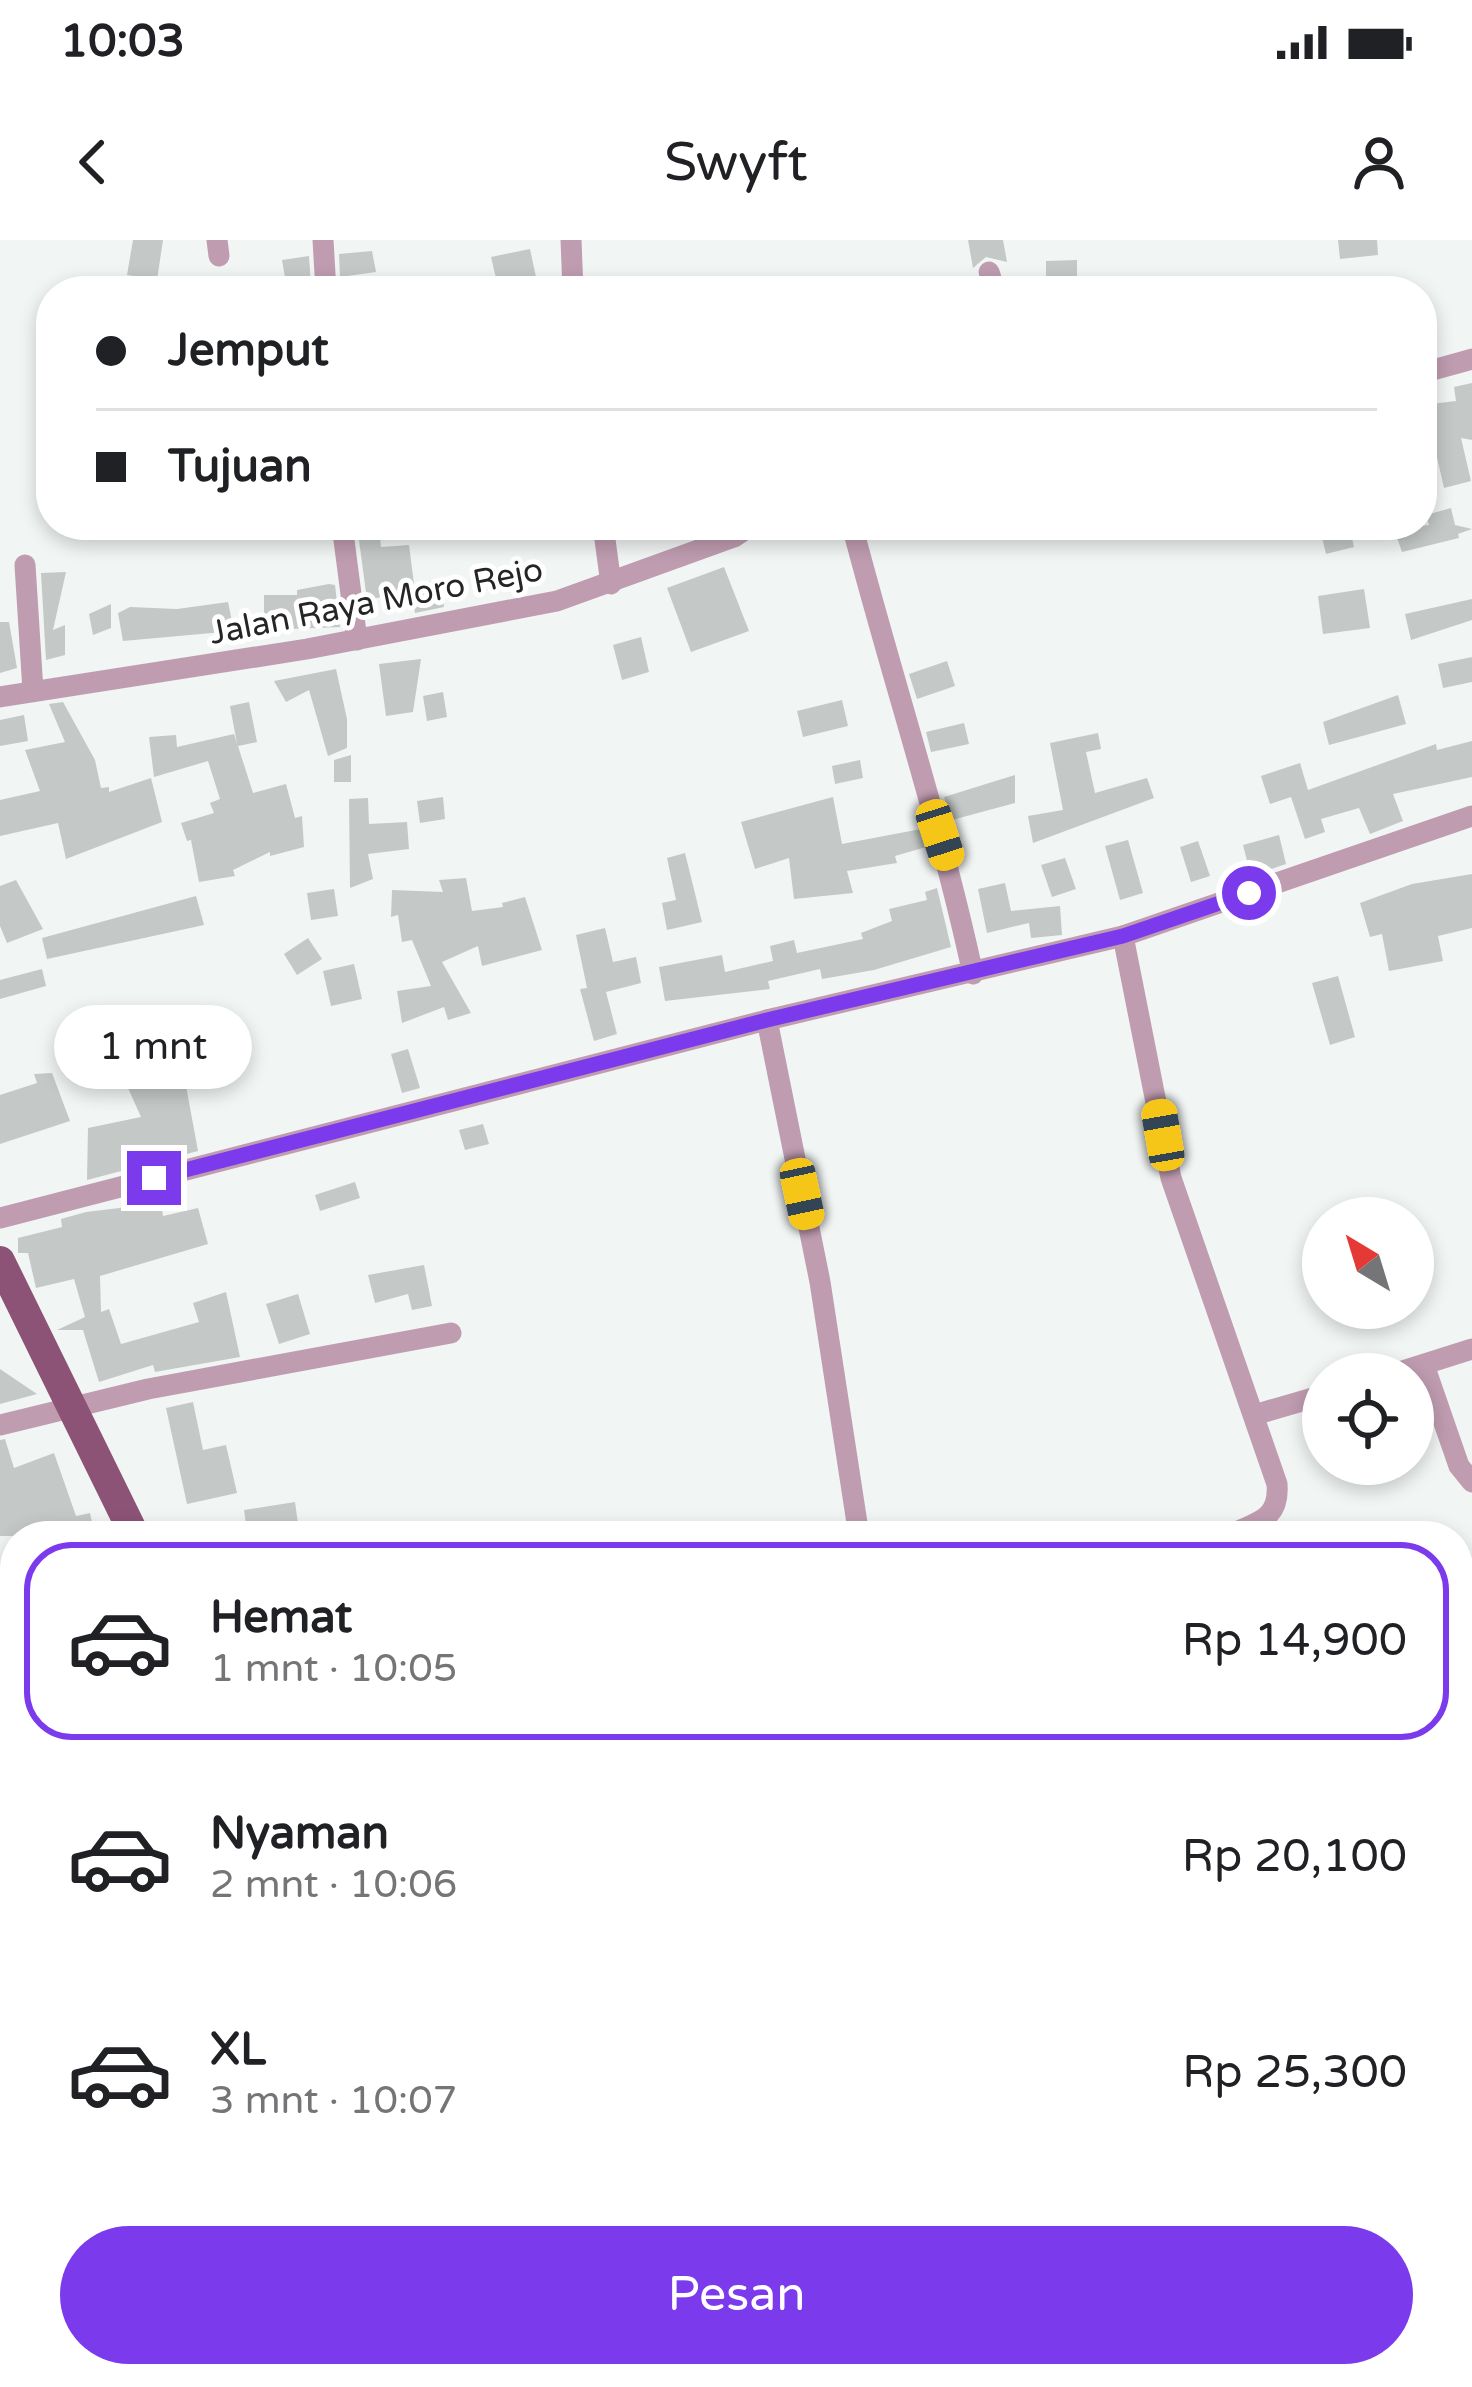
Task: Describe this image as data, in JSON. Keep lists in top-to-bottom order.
{
  "streets": {
    "street": ["Jalan Raya Moro Rejo"]
  },
  "north": "top left",
  "page": {
    "status": "10:03",
    "header": "Swyft",
    "banner": ["Jemput", "Tujuan"],
    "bubble": "1 mnt",
    "list": [
      {
        "name": "Hemat",
        "note": "1 mnt · 10:05",
        "value": "Rp 14,900"
      },
      {
        "name": "Nyaman",
        "note": "2 mnt · 10:06",
        "value": "Rp 20,100"
      },
      {
        "name": "XL",
        "note": "3 mnt · 10:07",
        "value": "Rp 25,300"
      }
    ],
    "buttons": "Pesan"
  }
}
